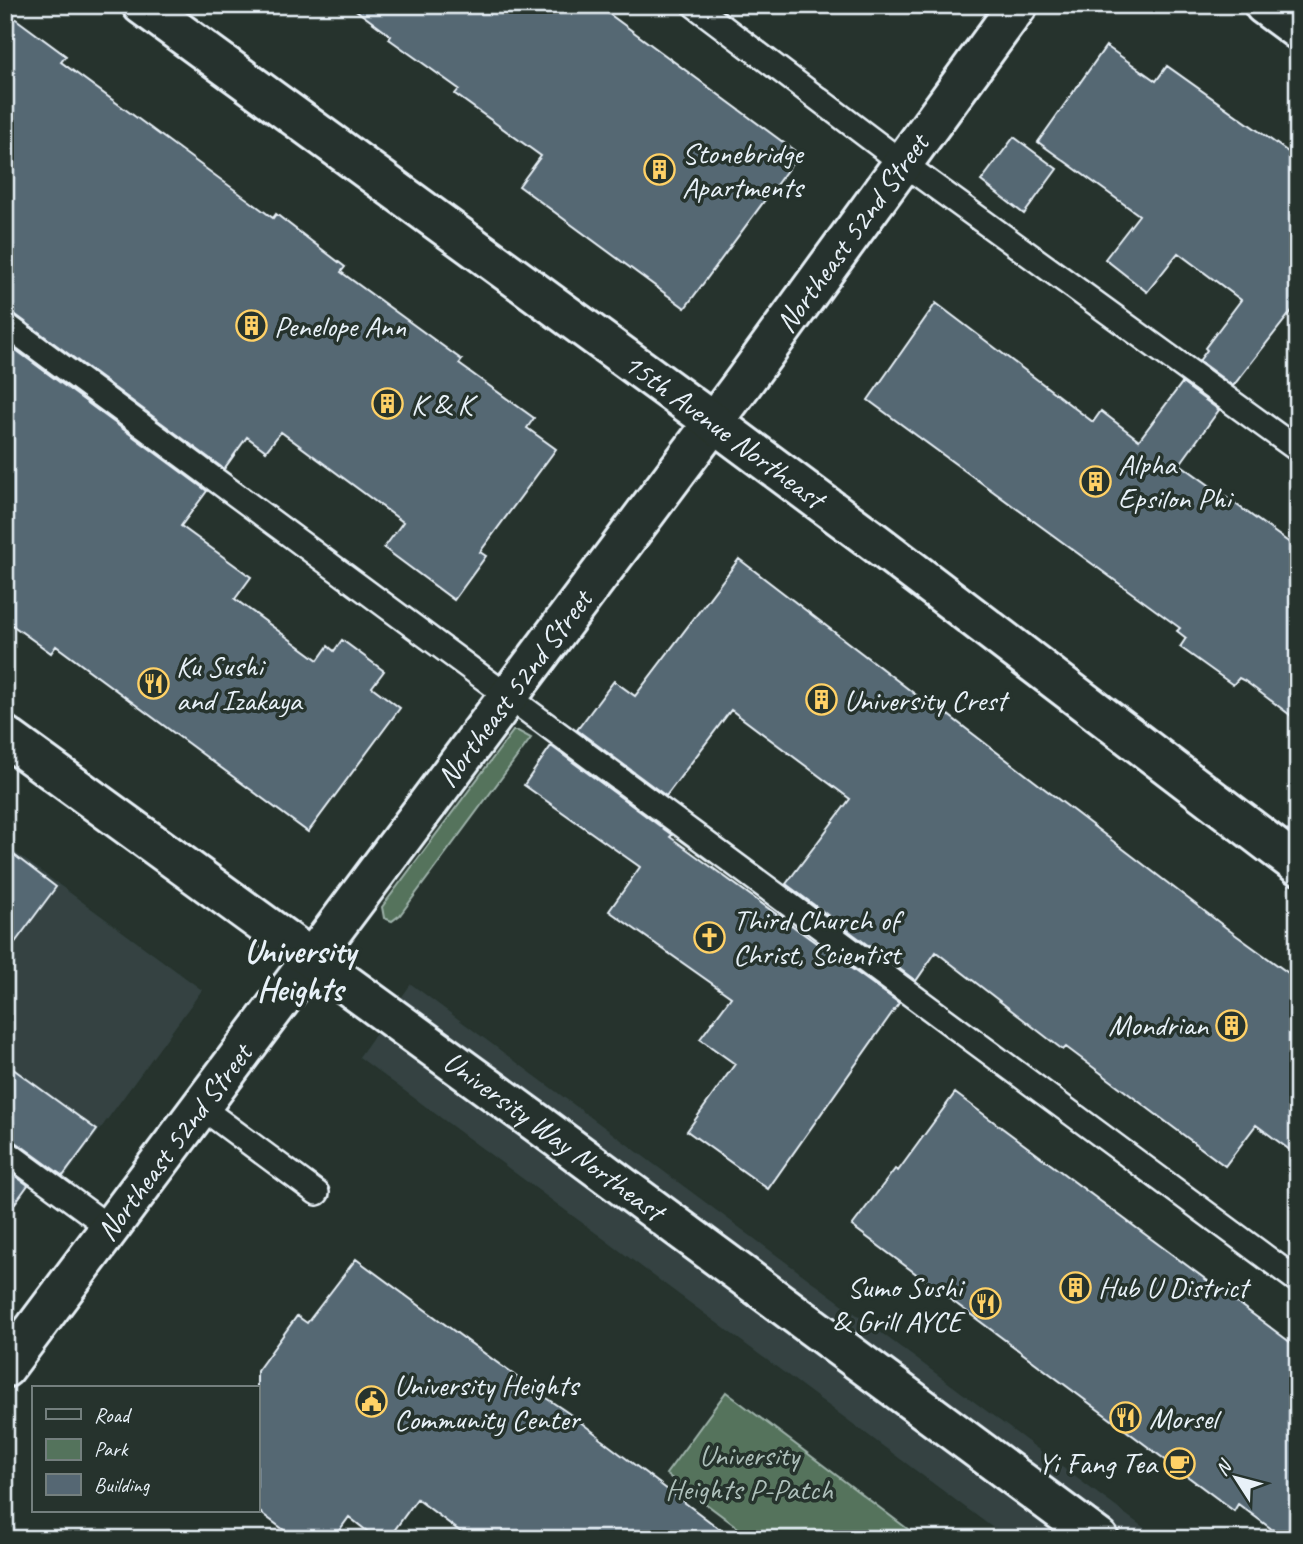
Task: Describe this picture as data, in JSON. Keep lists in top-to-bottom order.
{
  "streets": {
    "street": ["Northeast 52nd Street", "15th Avenue Northeast", "University Way Northeast"]
  },
  "crossings": [
    ["Northeast 52nd Street", "15th Avenue Northeast"],
    ["Northeast 52nd Street", "University Way Northeast"]
  ],
  "districts": ["University Heights"],
  "parks": ["University Heights P-Patch"],
  "places": {
    "building": [
      "Stonebridge Apartments",
      "Penelope Ann",
      "K & K",
      "Alpha Epsilon Phi",
      "University Crest",
      "Mondrian",
      "Hub U District"
    ],
    "restaurant": ["Ku Sushi and Izakaya", "Sumo Sushi & Grill AYCE", "Morsel"],
    "church": ["Third Church of Christ, Scientist"],
    "public building": ["University Heights Community Center"],
    "cafe": ["Yi Fang Tea"]
  },
  "legend": ["Road", "Park", "Building"],
  "north": "top left"
}
